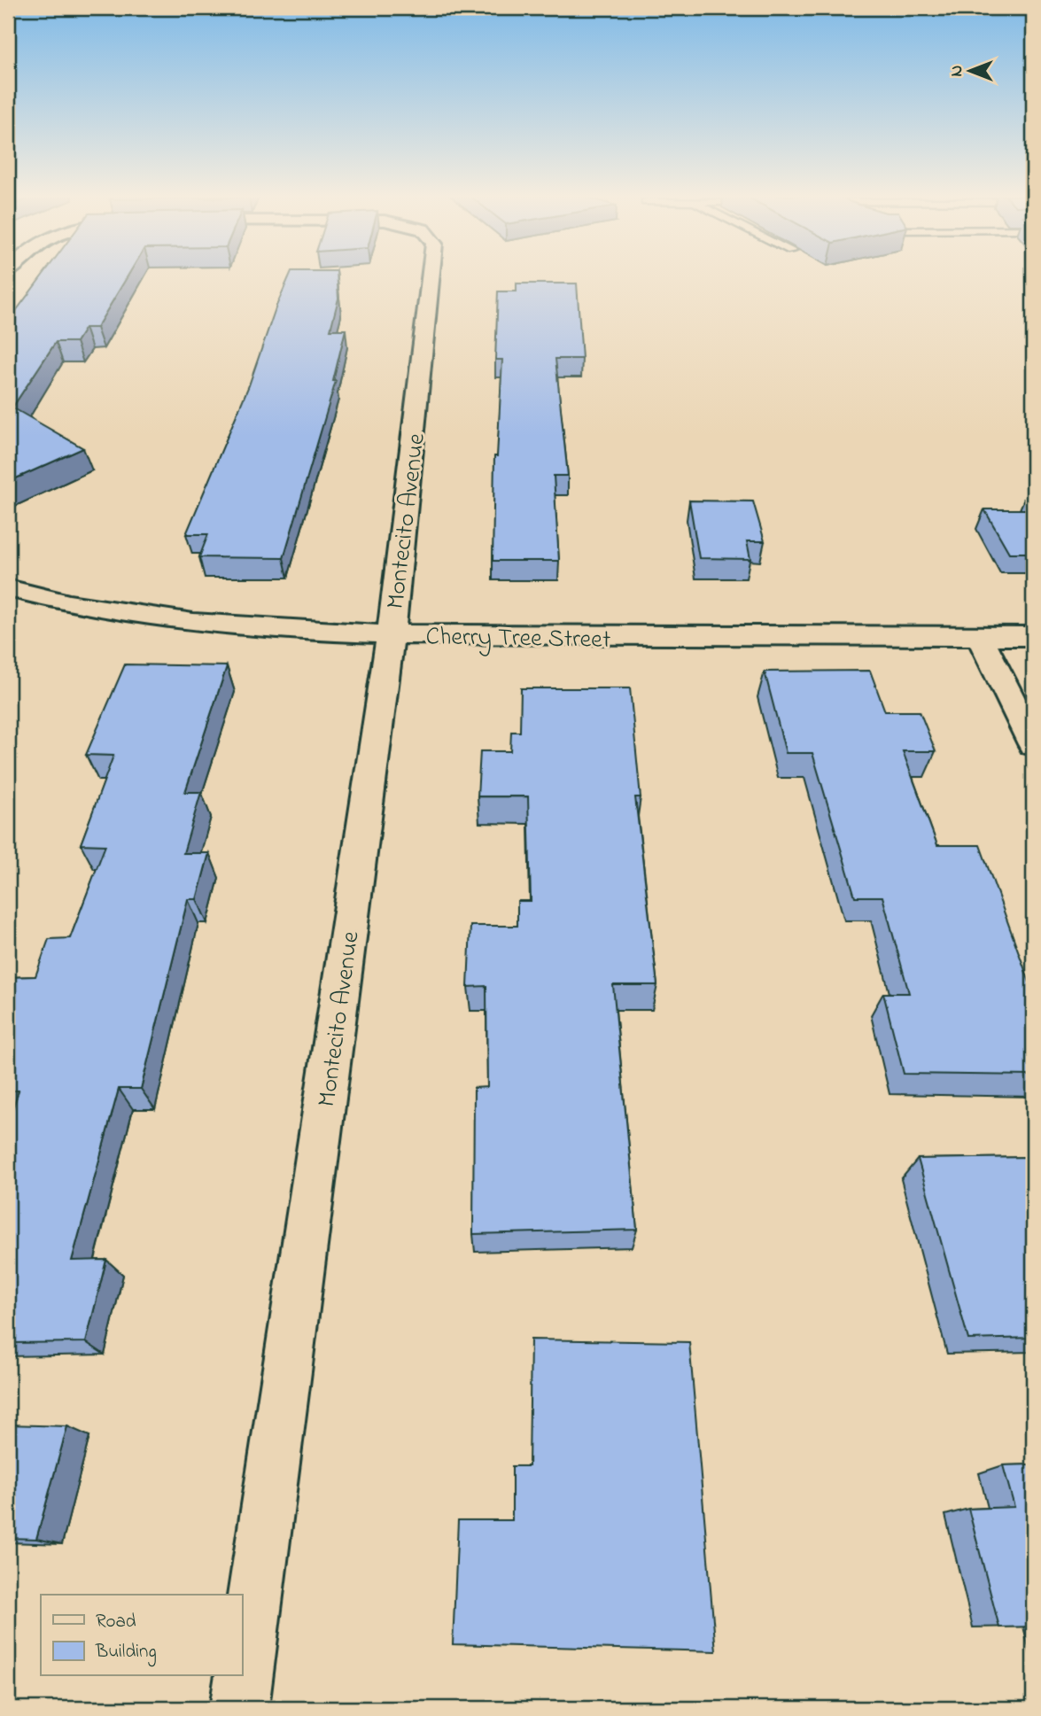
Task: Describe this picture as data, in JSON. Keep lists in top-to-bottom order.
{
  "streets": {
    "street": ["Montecito Avenue", "Cherry Tree Street"]
  },
  "crossings": [
    ["Montecito Avenue", "Cherry Tree Street"]
  ],
  "legend": ["Road", "Building"],
  "north": "left"
}
